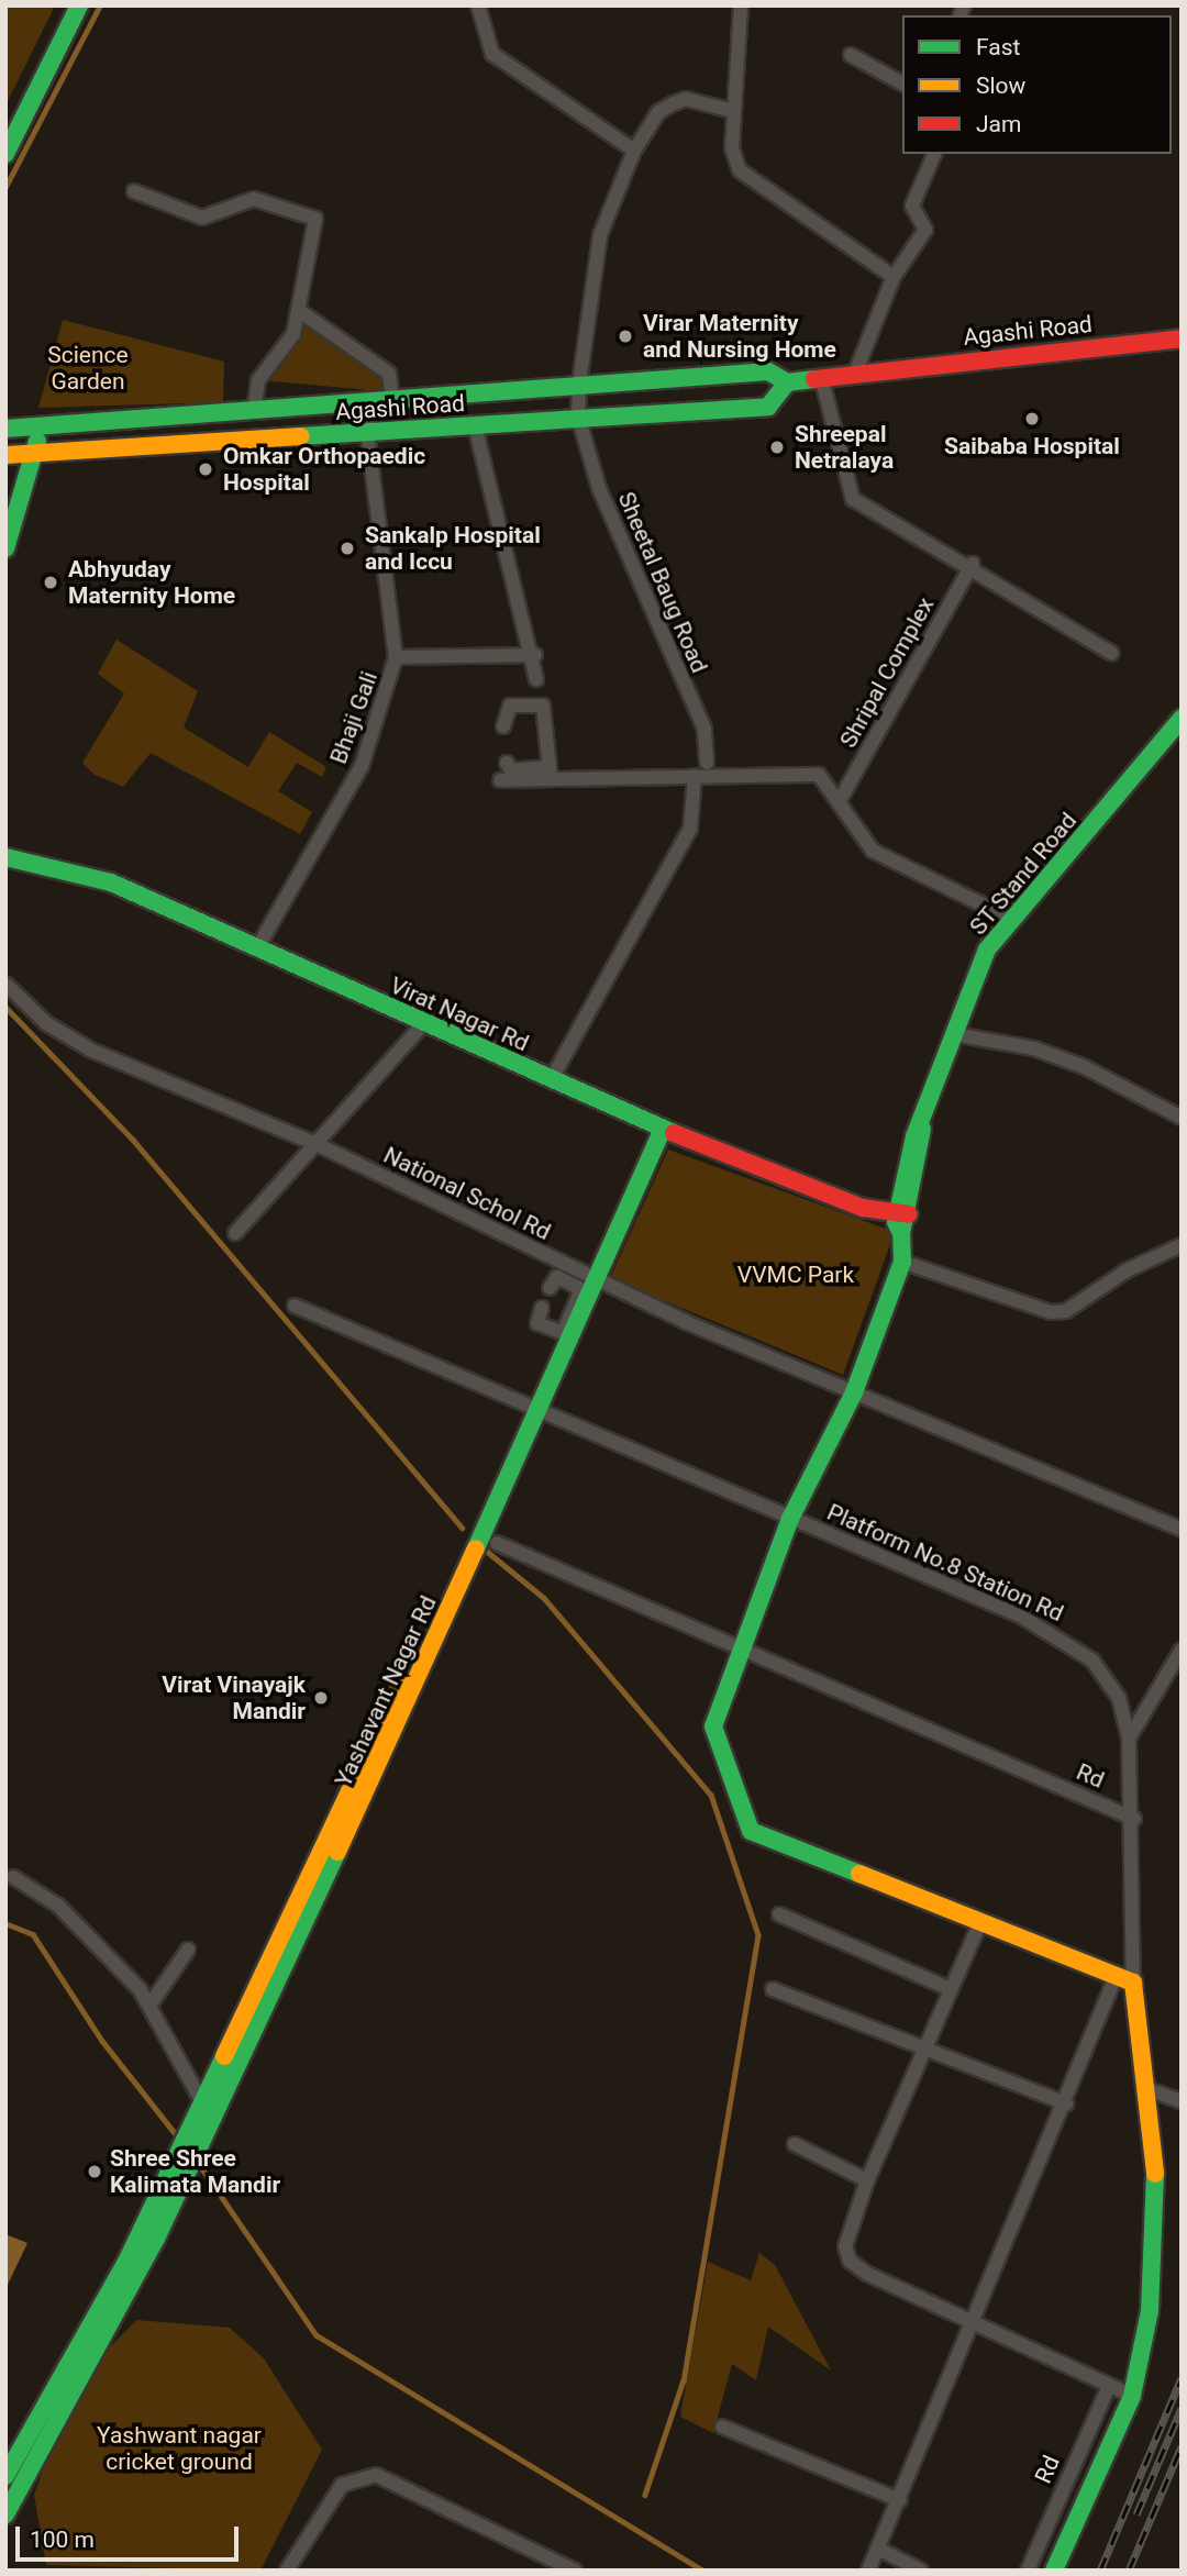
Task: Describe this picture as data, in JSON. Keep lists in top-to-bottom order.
{
  "streets": {
    "street": [
      "Agashi Road",
      "Sheetal Baug Road",
      "Shripal Complex",
      "Bhaji Gali",
      "ST Stand Road",
      "Virat Nagar Rd",
      "National Schol Rd",
      "Platform No.8 Station Rd",
      "Yashavant Nagar Rd",
      "Rd"
    ]
  },
  "crossings": [
    ["Agashi Road", "Sheetal Baug Road"],
    ["Agashi Road", "Bhaji Gali"],
    ["Bhaji Gali", "Virat Nagar Rd"],
    ["ST Stand Road", "Virat Nagar Rd"],
    ["Virat Nagar Rd", "Yashavant Nagar Rd"],
    ["National Schol Rd", "Yashavant Nagar Rd"],
    ["Platform No.8 Station Rd", "Yashavant Nagar Rd"],
    ["Platform No.8 Station Rd", "Rd"]
  ],
  "parks": ["Science Garden", "VVMC Park", "Yashwant nagar cricket ground"],
  "places": [
    "Virar Maternity and Nursing Home",
    "Saibaba Hospital",
    "Shreepal Netralaya",
    "Omkar Orthopaedic Hospital",
    "Sankalp Hospital and Iccu",
    "Abhyuday Maternity Home",
    "Virat Vinayajk Mandir",
    "Shree Shree Kalimata Mandir"
  ],
  "legend": ["Fast", "Slow", "Jam"],
  "scale_bar": "100 m"
}
